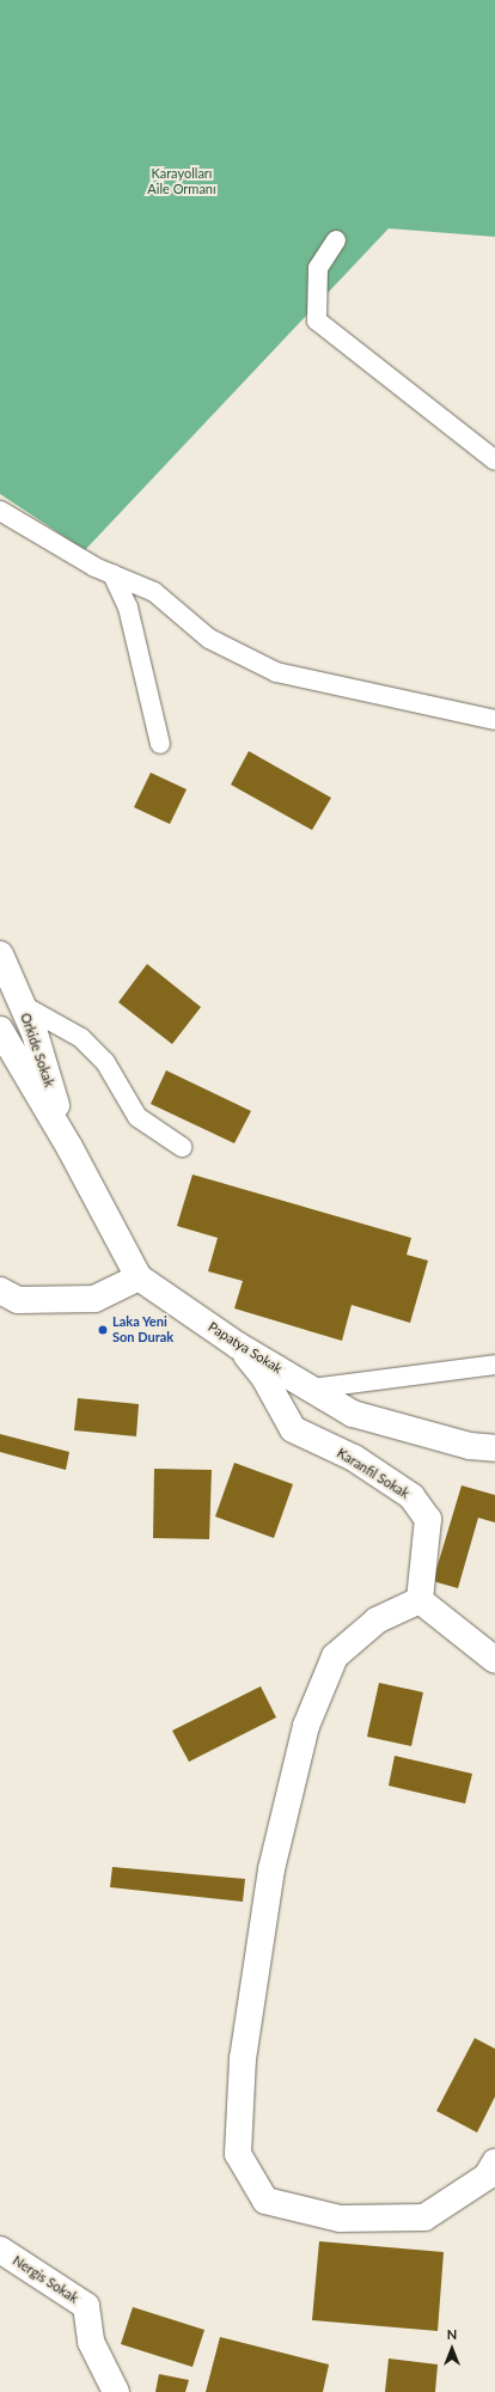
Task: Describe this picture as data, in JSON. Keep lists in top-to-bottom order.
{
  "streets": {
    "street": [
      "Orkide Sokak",
      "Papatya Sokak",
      "Karanfil Sokak",
      "Nergis Sokak"
    ]
  },
  "crossings": [
    ["Orkide Sokak", "Papatya Sokak"],
    ["Papatya Sokak", "Karanfil Sokak"]
  ],
  "parks": ["Karayolları Aile Ormanı"],
  "places": ["Laka Yeni Son Durak"],
  "north": "top"
}
